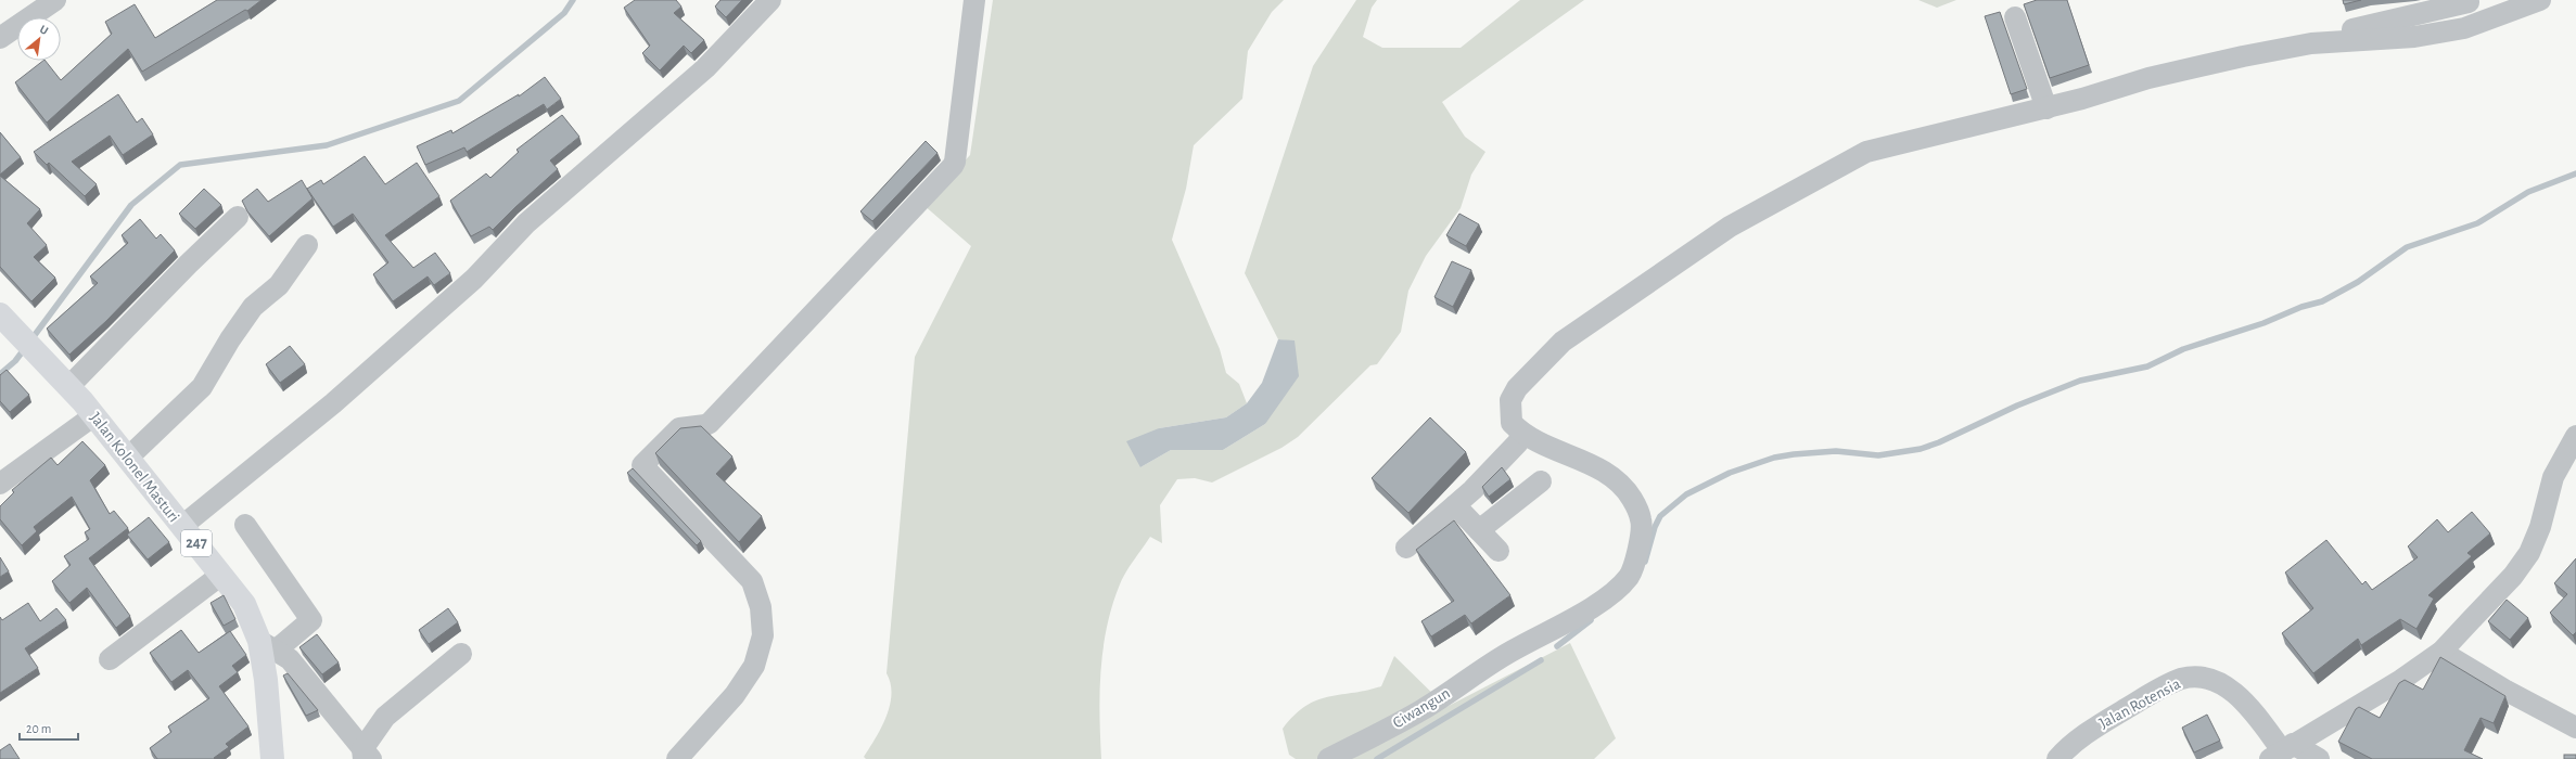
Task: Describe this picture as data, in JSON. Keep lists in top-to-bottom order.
{
  "streets": {
    "main road": ["Jalan Kolonel Masturi", "247"],
    "street": ["Jalan Rotensia", "Ciwangun"]
  },
  "scale_bar": "20 m",
  "north": "top right"
}
